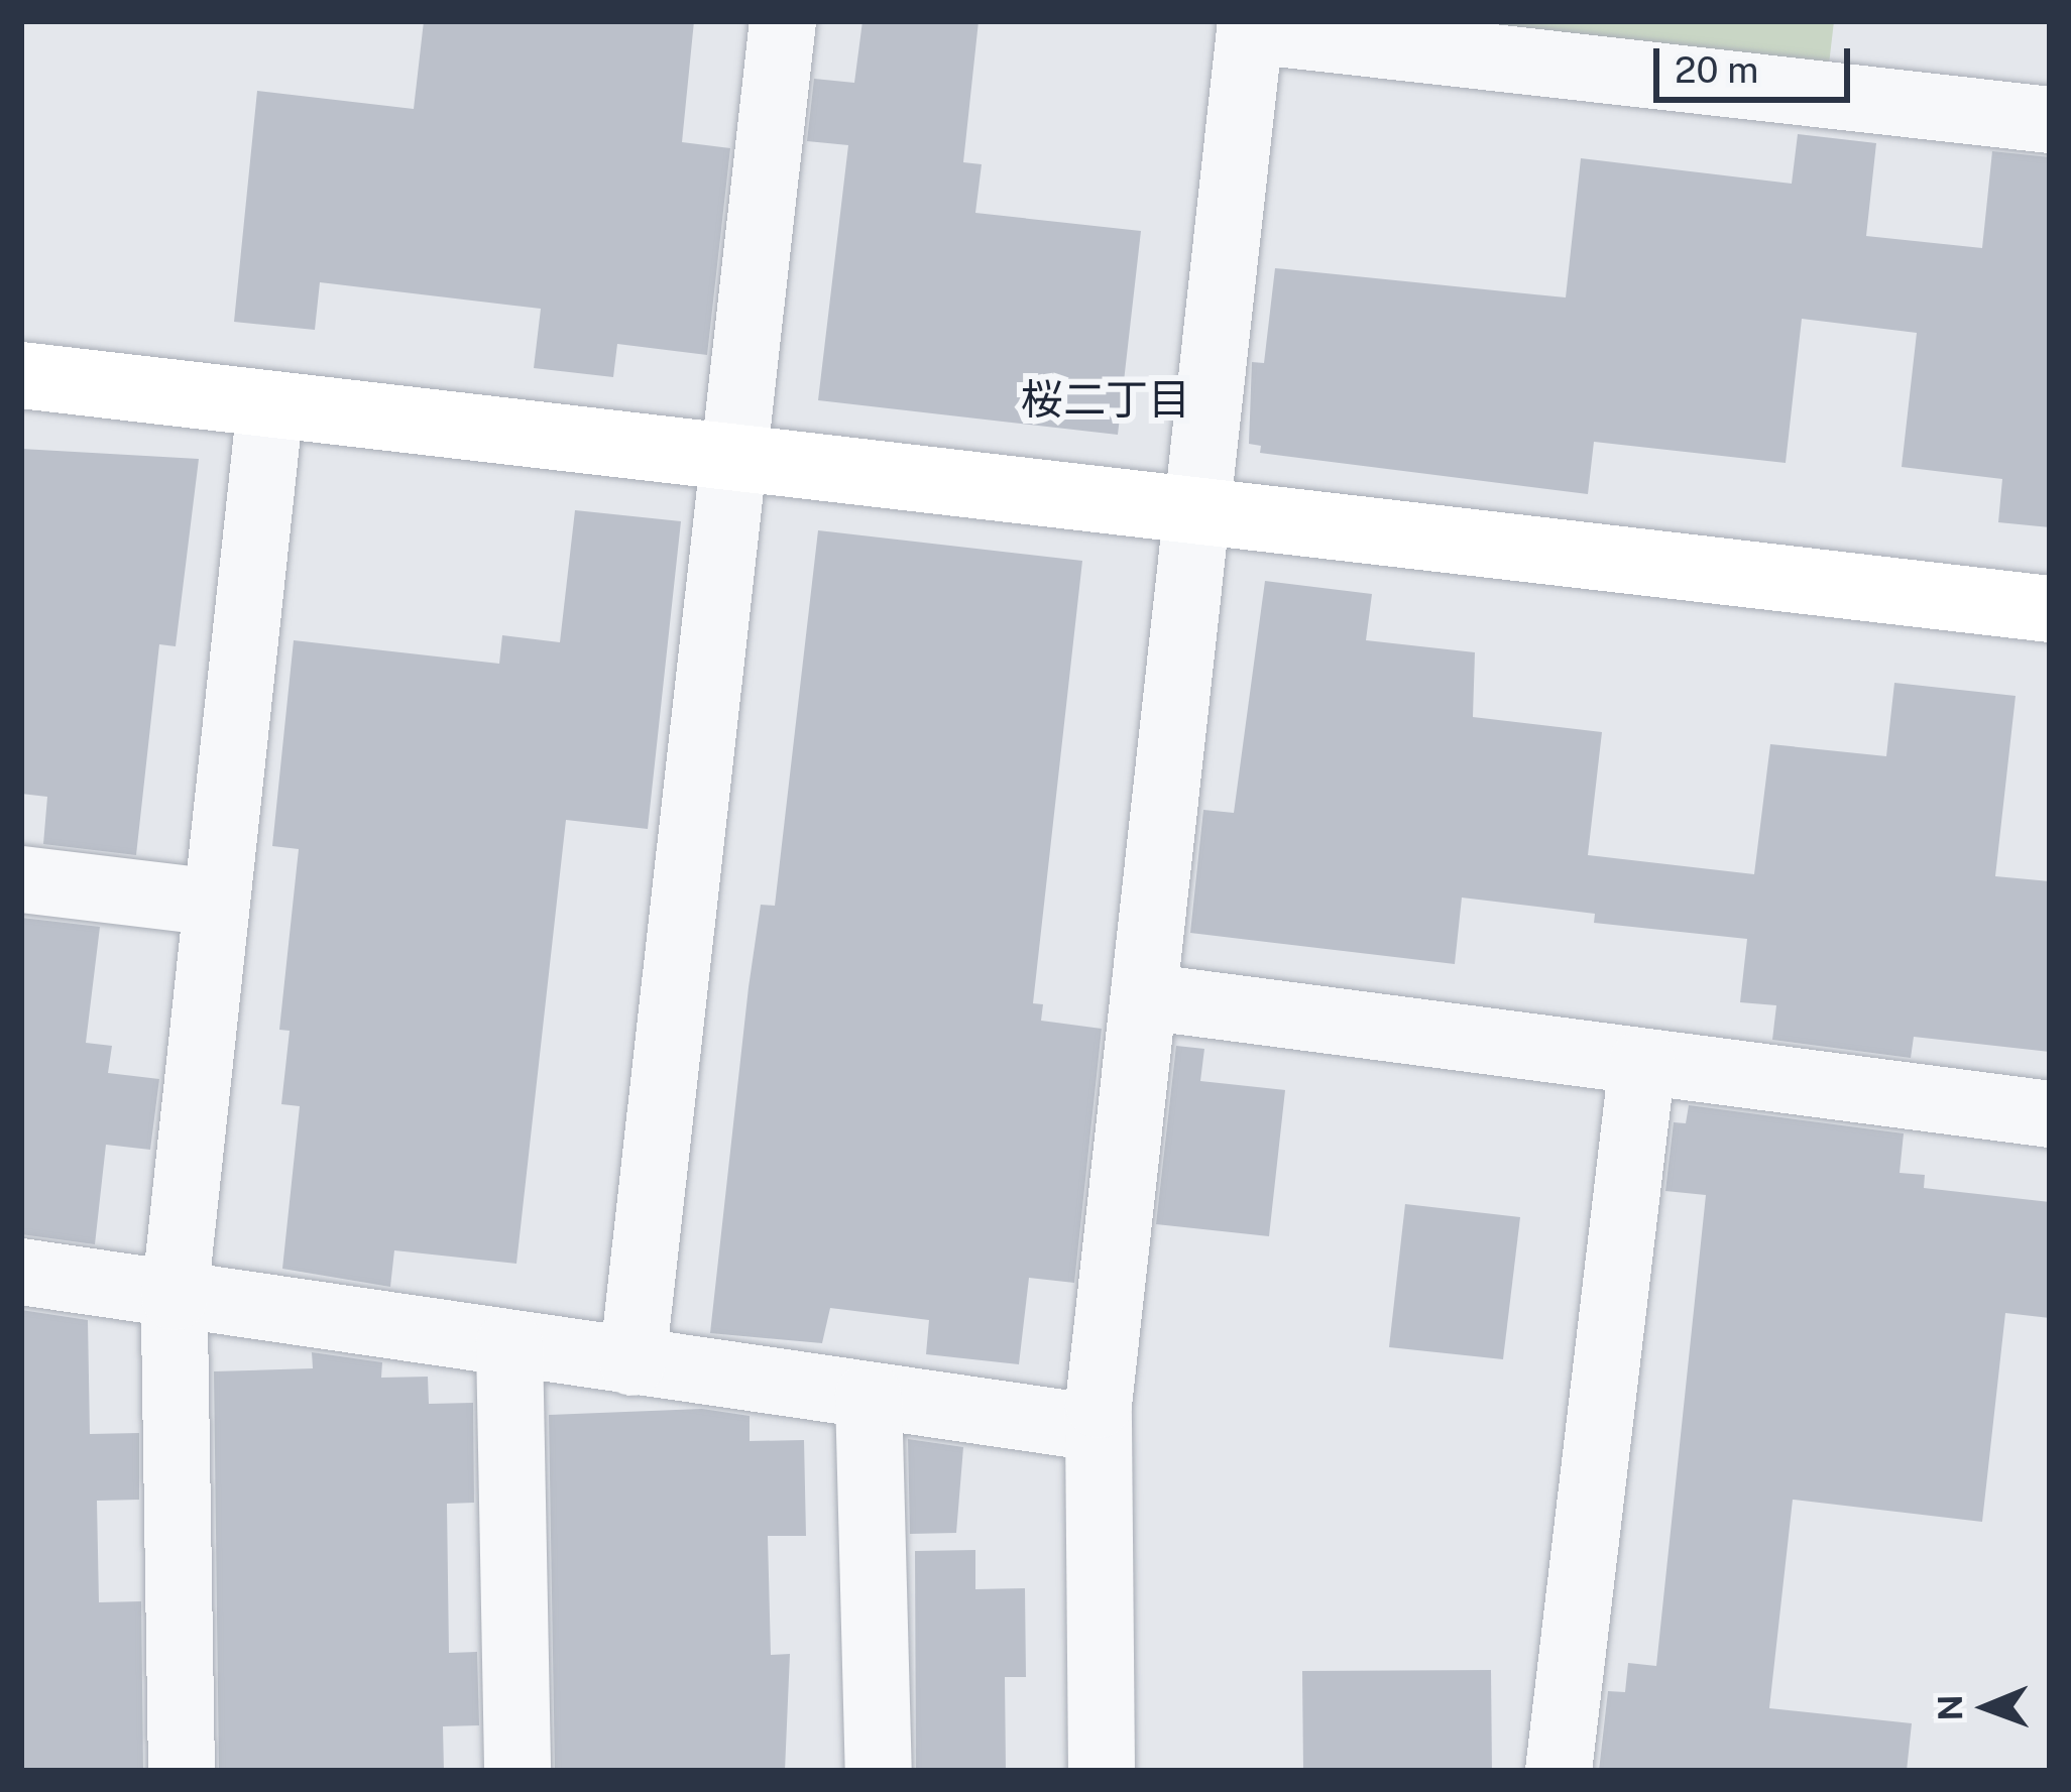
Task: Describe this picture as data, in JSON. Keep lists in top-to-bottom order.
{
  "districts": ["桜二丁目"],
  "scale_bar": "20 m",
  "north": "left"
}
